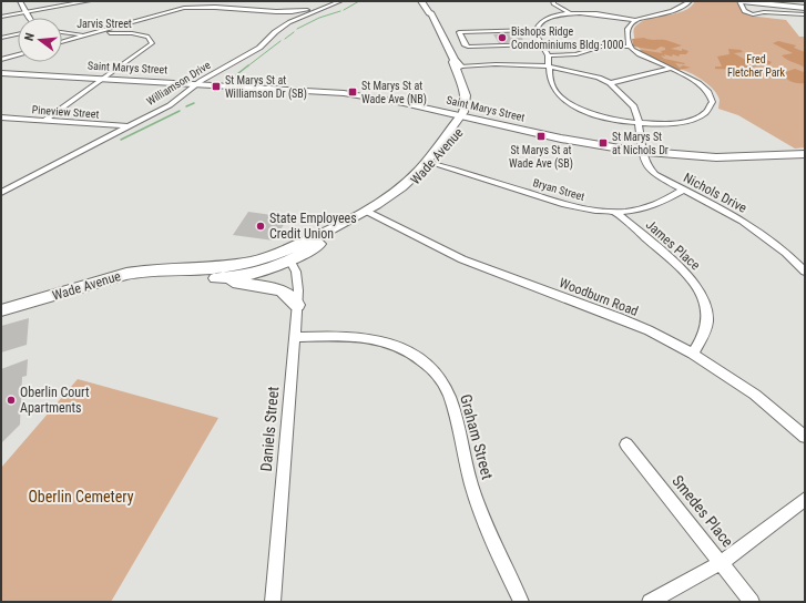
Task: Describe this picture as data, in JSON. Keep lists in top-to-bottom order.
{
  "streets": {
    "main road": ["Saint Marys Street", "Wade Avenue"],
    "street": [
      "Jarvis Street",
      "Williamson Drive",
      "Pineview Street",
      "Bryan Street",
      "Nichols Drive",
      "James Place",
      "Woodburn Road",
      "Daniels Street",
      "Graham Street",
      "Smedes Place"
    ]
  },
  "crossings": [
    ["Jarvis Street", "Saint Marys Street"],
    ["Jarvis Street", "Pineview Street"],
    ["Saint Marys Street", "Williamson Drive"],
    ["Saint Marys Street", "Wade Avenue"],
    ["Saint Marys Street", "Nichols Drive"],
    ["Williamson Drive", "Pineview Street"],
    ["Wade Avenue", "Bryan Street"],
    ["Wade Avenue", "Woodburn Road"],
    ["Wade Avenue", "Daniels Street"],
    ["Bryan Street", "Nichols Drive"],
    ["Bryan Street", "James Place"],
    ["James Place", "Woodburn Road"],
    ["Daniels Street", "Graham Street"]
  ],
  "parks": ["Fred Fletcher Park", "Oberlin Cemetery"],
  "places": {
    "other": ["Bishops Ridge Condominiums Bldg 1000", "State Employees Credit Union", "Oberlin Court Apartments"],
    "transit": [
      "St Marys St at Williamson Dr (SB)",
      "St Marys St at Wade Ave (NB)",
      "St Marys St at Wade Ave (SB)",
      "St Marys St at Nichols Dr"
    ]
  },
  "north": "left"
}
